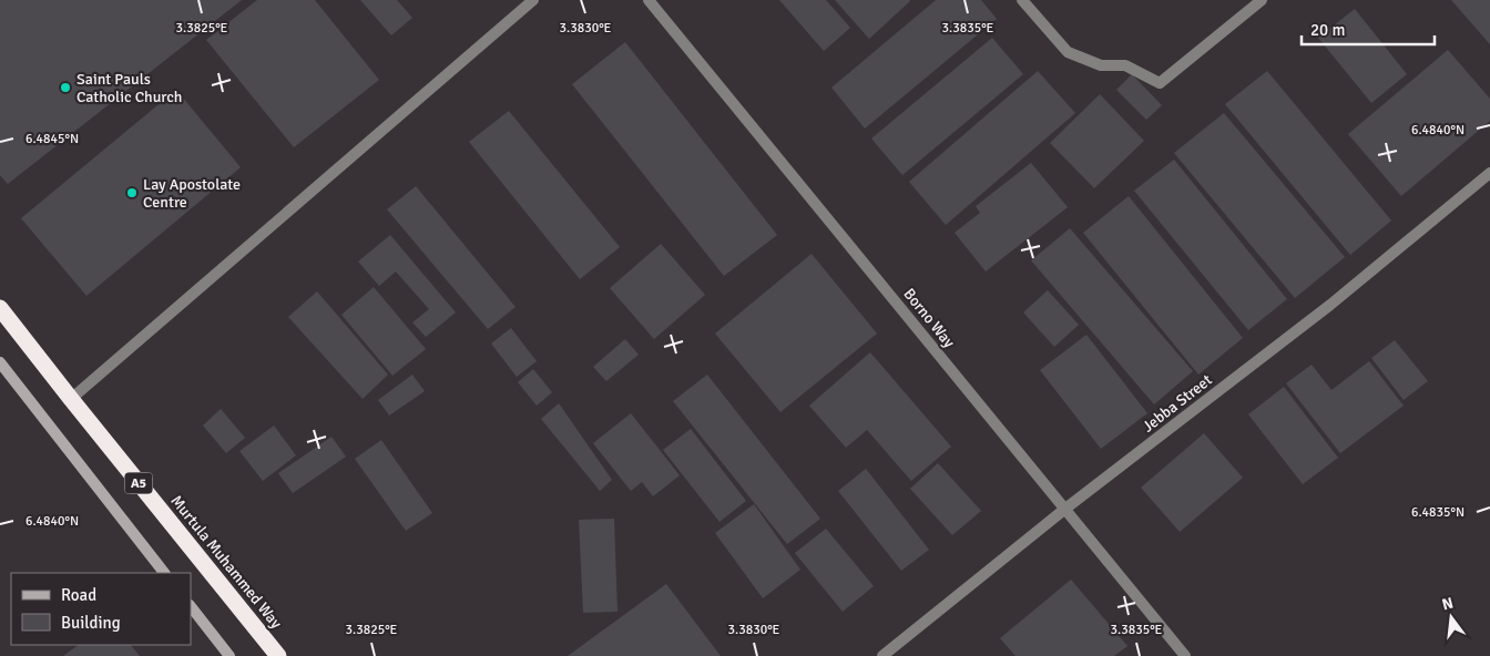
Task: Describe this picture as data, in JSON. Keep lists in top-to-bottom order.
{
  "streets": {
    "highway": ["A5", "Murtula Muhammed Way"],
    "street": ["Borno Way", "Jebba Street"]
  },
  "crossings": [
    ["Borno Way", "Jebba Street"]
  ],
  "places": ["Saint Pauls Catholic Church", "Lay Apostolate Centre"],
  "legend": ["Road", "Building"],
  "scale_bar": "20 m",
  "north": "top",
  "coordinates": [
    "3.3825°E",
    "3.3830°E",
    "3.3835°E",
    "6.4840°N",
    "6.4845°N",
    "6.4835°N"
  ]
}
